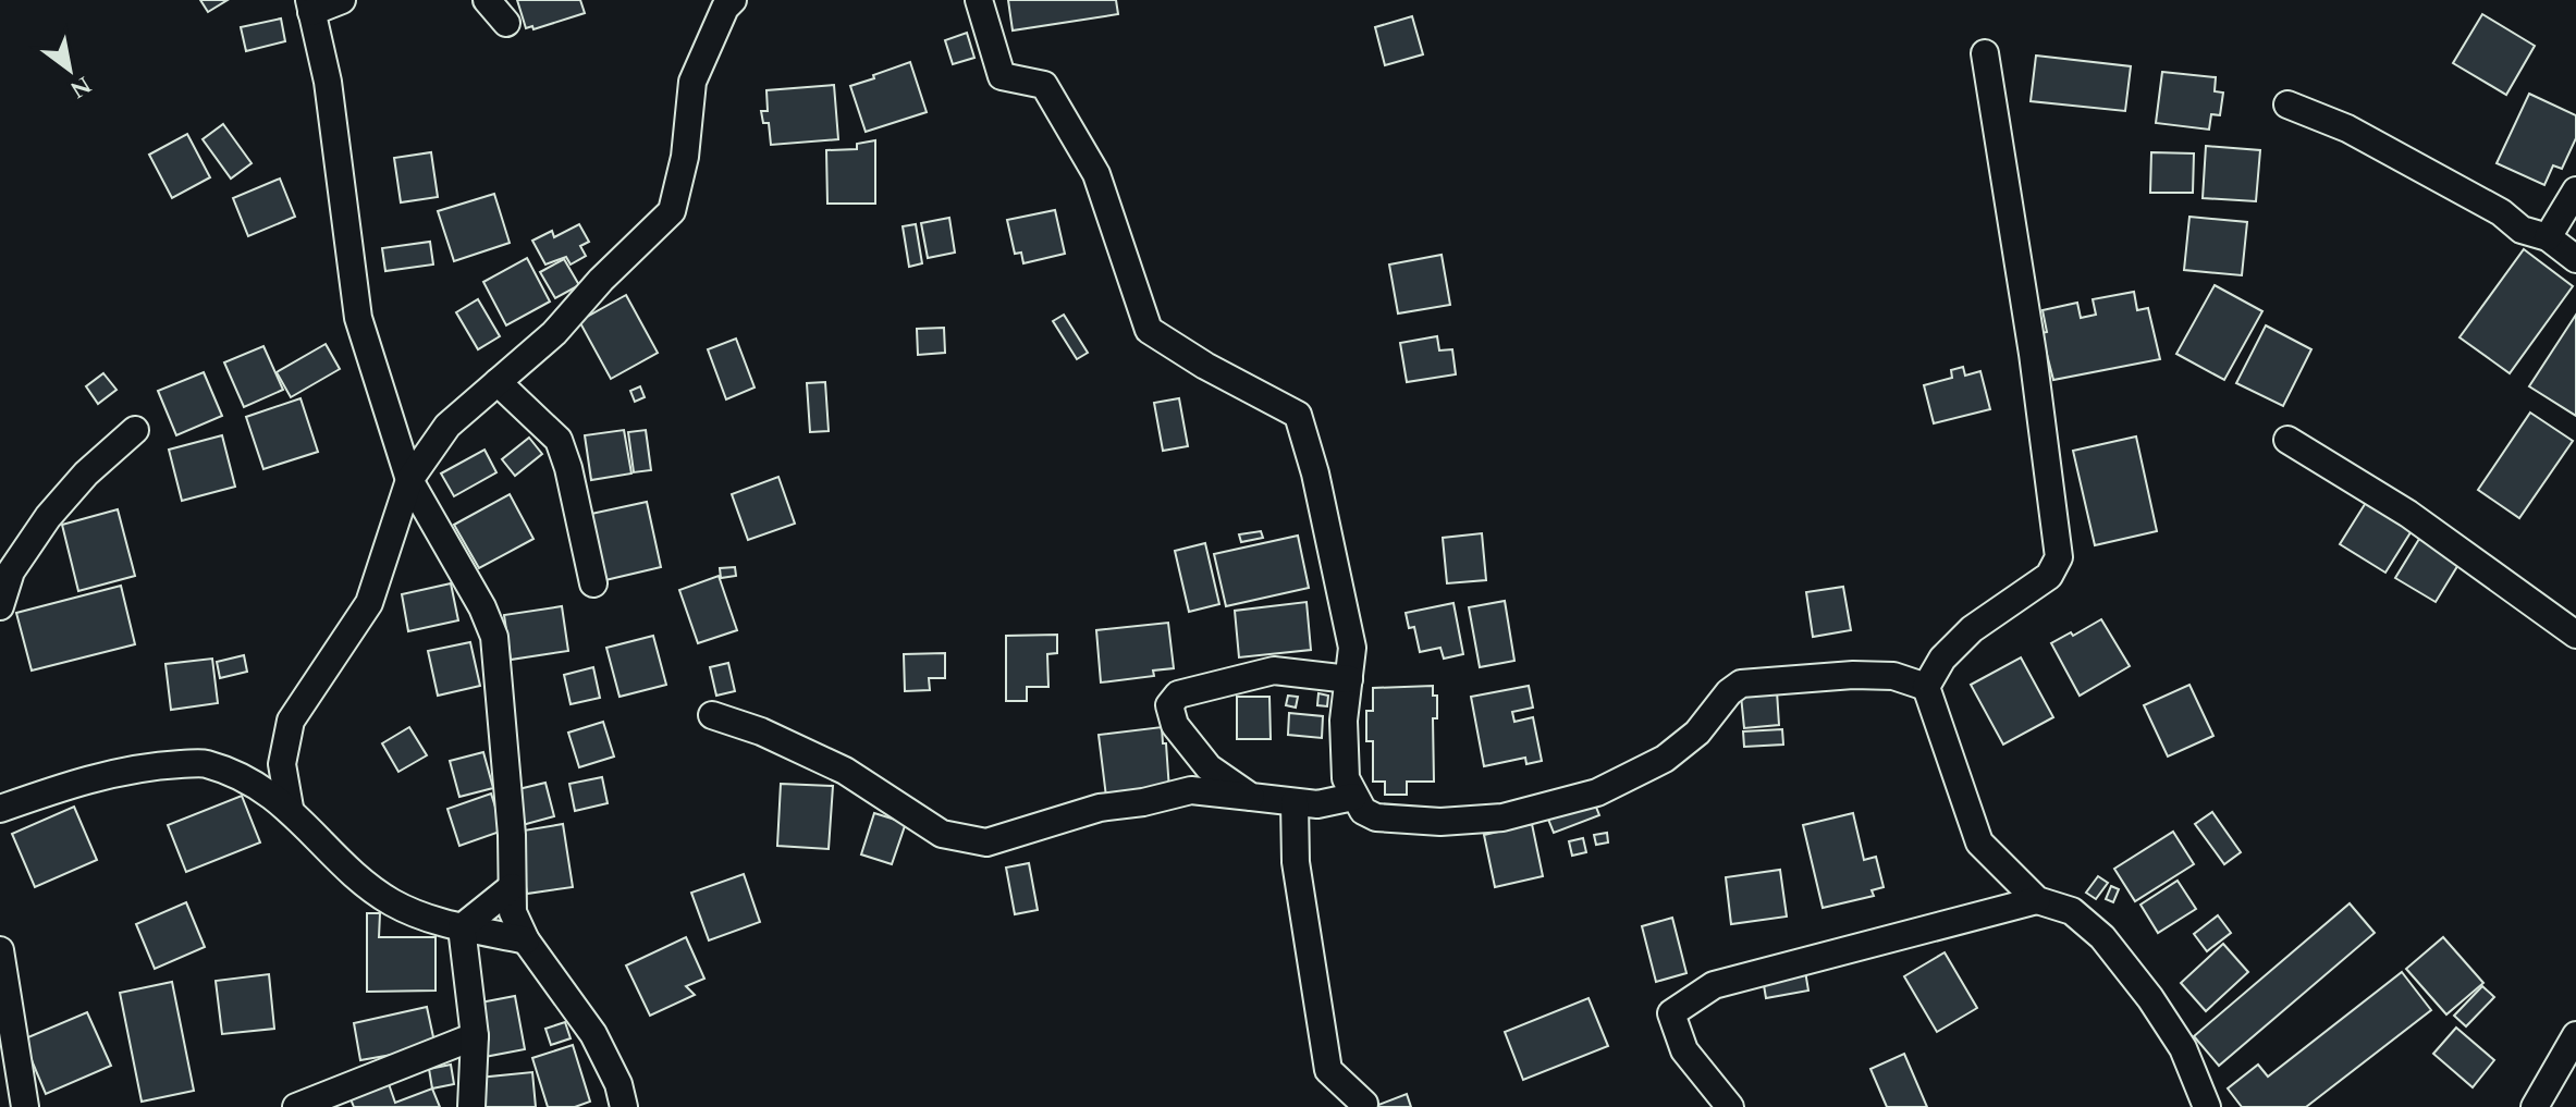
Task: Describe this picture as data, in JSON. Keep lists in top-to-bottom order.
{
  "north": "bottom right"
}
